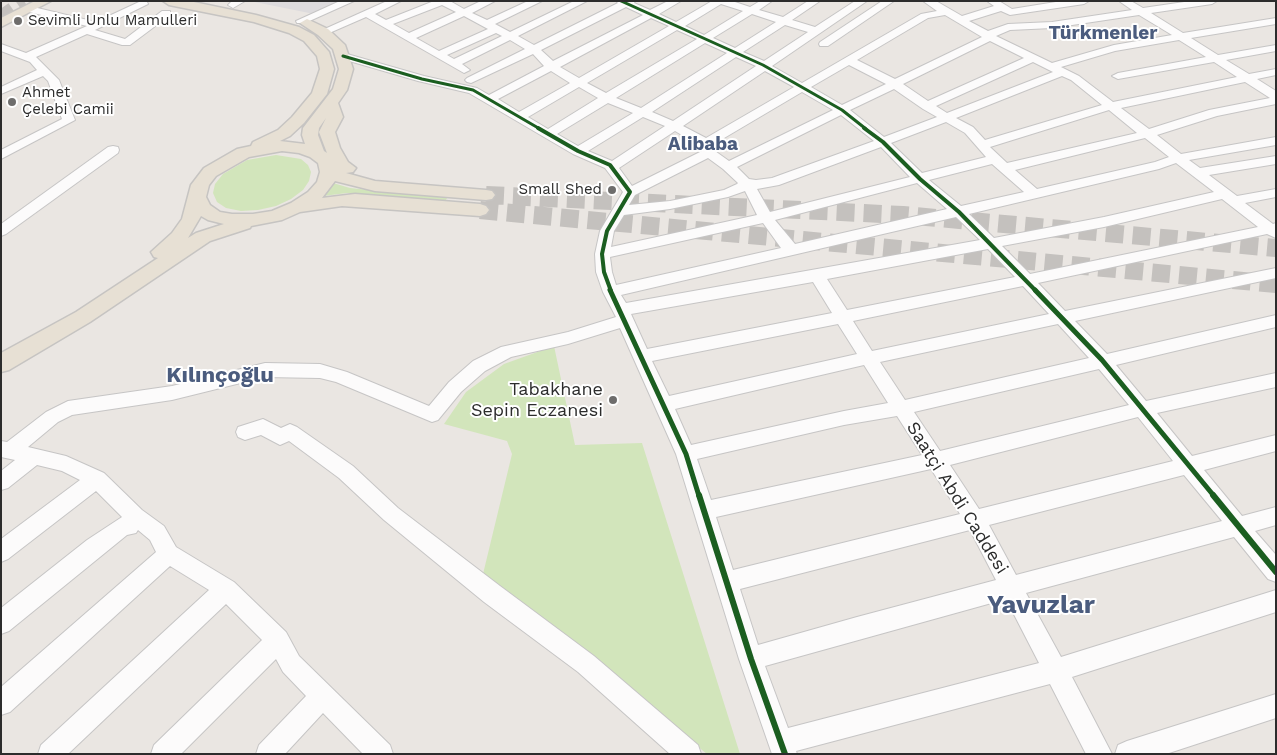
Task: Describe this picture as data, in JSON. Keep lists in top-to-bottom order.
{
  "streets": {
    "street": ["Saatçi Abdi Caddesi"]
  },
  "districts": [
    "Türkmenler",
    "Alibaba",
    "Kılınçoğlu",
    "Yavuzlar"
  ],
  "places": [
    "Sevimli Unlu Mamulleri",
    "Ahmet Çelebi Camii",
    "Small Shed",
    "Tabakhane Sepin Eczanesi"
  ]
}
